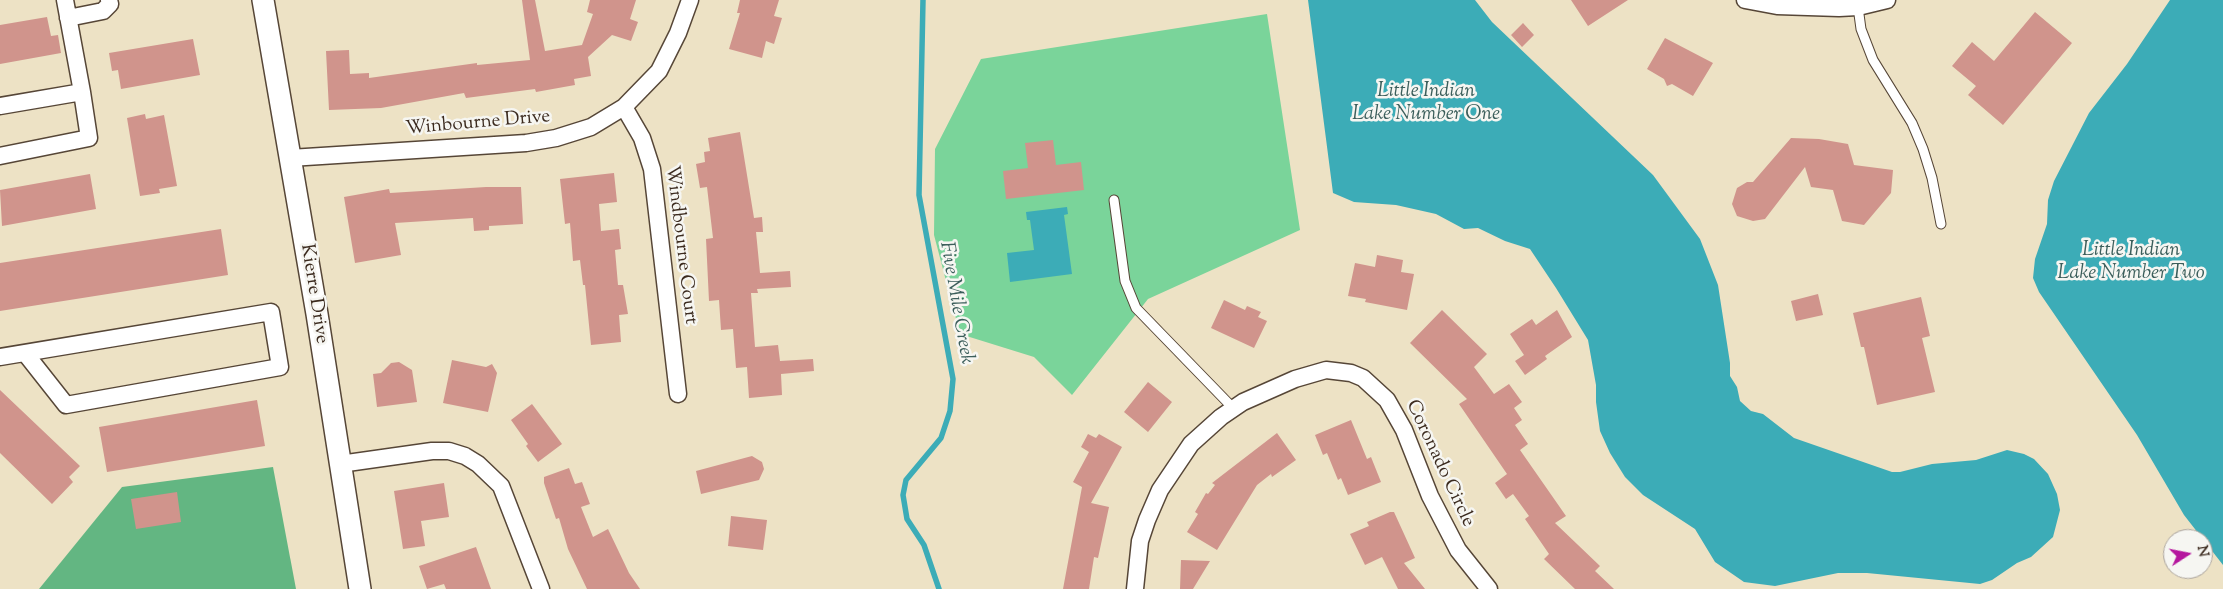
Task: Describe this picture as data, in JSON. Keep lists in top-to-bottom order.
{
  "streets": {
    "street": [
      "Winbourne Drive",
      "Windbourne Court",
      "Kierre Drive",
      "Coronado Circle"
    ]
  },
  "crossings": [
    ["Winbourne Drive", "Windbourne Court"],
    ["Winbourne Drive", "Kierre Drive"]
  ],
  "water": ["Little Indian Lake Number One", "Little Indian Lake Number Two", "Five Mile Creek"],
  "north": "right"
}
